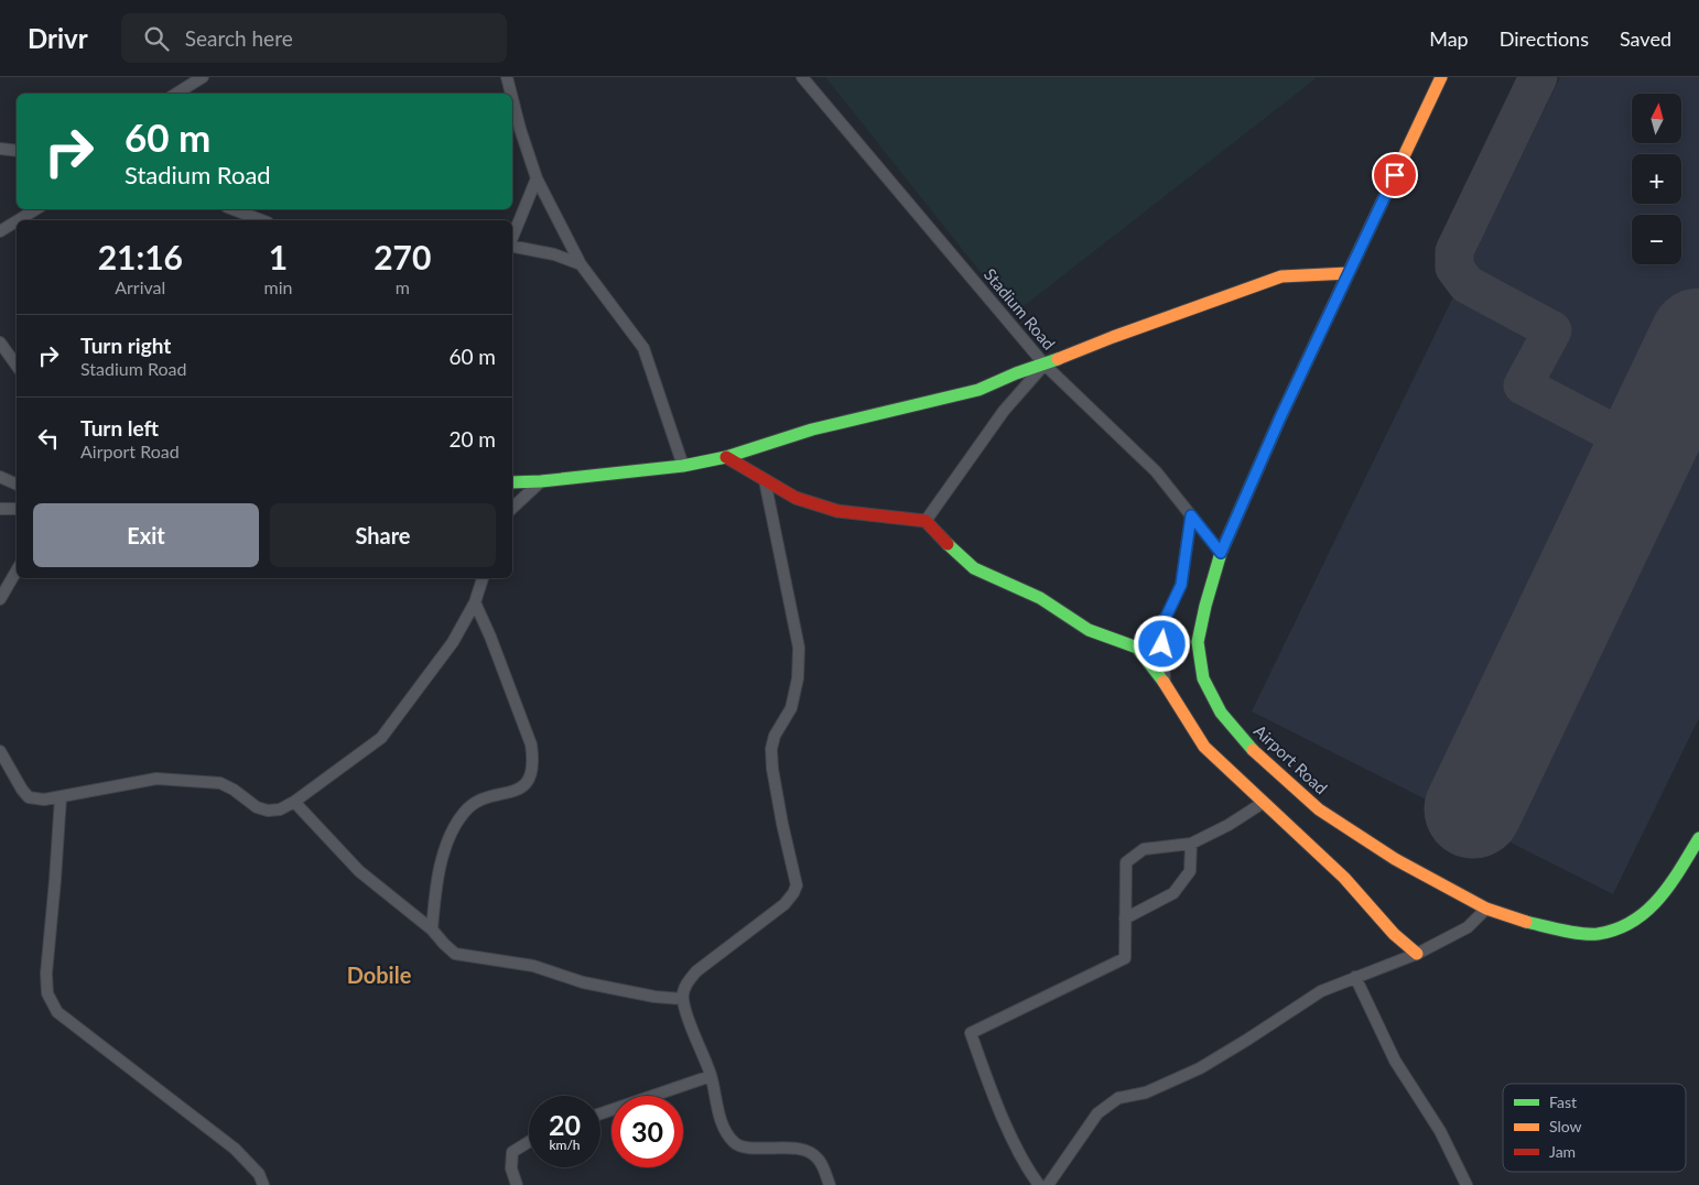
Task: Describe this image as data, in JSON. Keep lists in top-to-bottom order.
{
  "streets": {
    "main road": ["Airport Road"],
    "street": ["Stadium Road"]
  },
  "crossings": [
    ["Stadium Road", "Airport Road"]
  ],
  "districts": ["Dobile"],
  "legend": ["Fast", "Slow", "Jam"],
  "north": "top",
  "page": {
    "header": "Drivr",
    "search": "Search here",
    "nav": ["Map", "Directions", "Saved"],
    "map_buttons": ["+", "−"],
    "turn": ["60 m", "Stadium Road"],
    "eta": [
      "21:16",
      "Arrival",
      "1",
      "min",
      "270",
      "m"
    ],
    "list": [
      {
        "name": "Turn right",
        "note": "Stadium Road",
        "value": "60 m"
      },
      {
        "name": "Turn left",
        "note": "Airport Road",
        "value": "20 m"
      }
    ],
    "buttons": ["Exit", "Share"],
    "speed": "20 km/h",
    "limit": "30"
  }
}
